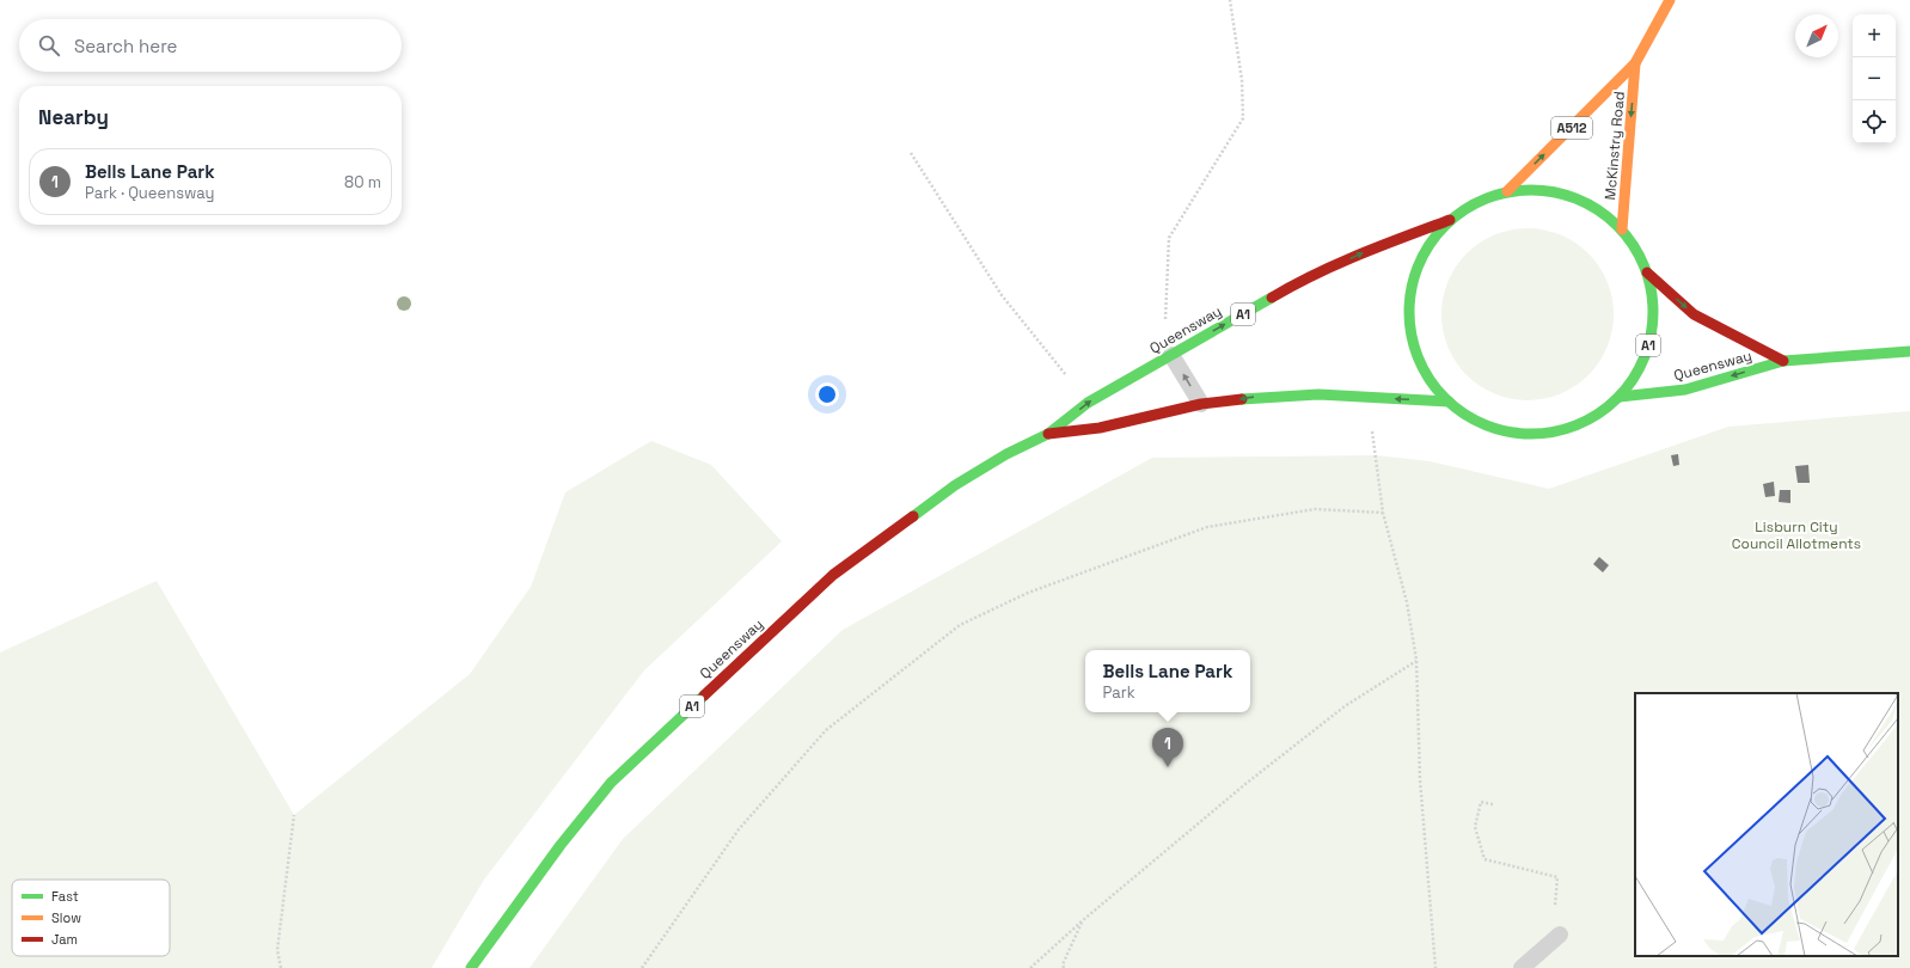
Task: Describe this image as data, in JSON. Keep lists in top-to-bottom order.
{
  "streets": {
    "main road": [
      "A512",
      "McKinstry Road",
      "A1",
      "Queensway"
    ]
  },
  "crossings": [
    ["McKinstry Road", "A1"],
    ["A1", "Queensway"]
  ],
  "parks": ["Lisburn City Council Allotments"],
  "legend": ["Fast", "Slow", "Jam"],
  "north": "top right",
  "page": {
    "map_buttons": ["+", "−"],
    "search": "Search here",
    "heading": "Nearby",
    "list": [
      {
        "mark": "1",
        "name": "Bells Lane Park",
        "note": "Park · Queensway",
        "value": "80 m"
      }
    ],
    "popup": ["Bells Lane Park", "Park"],
    "pins": "1"
  }
}
